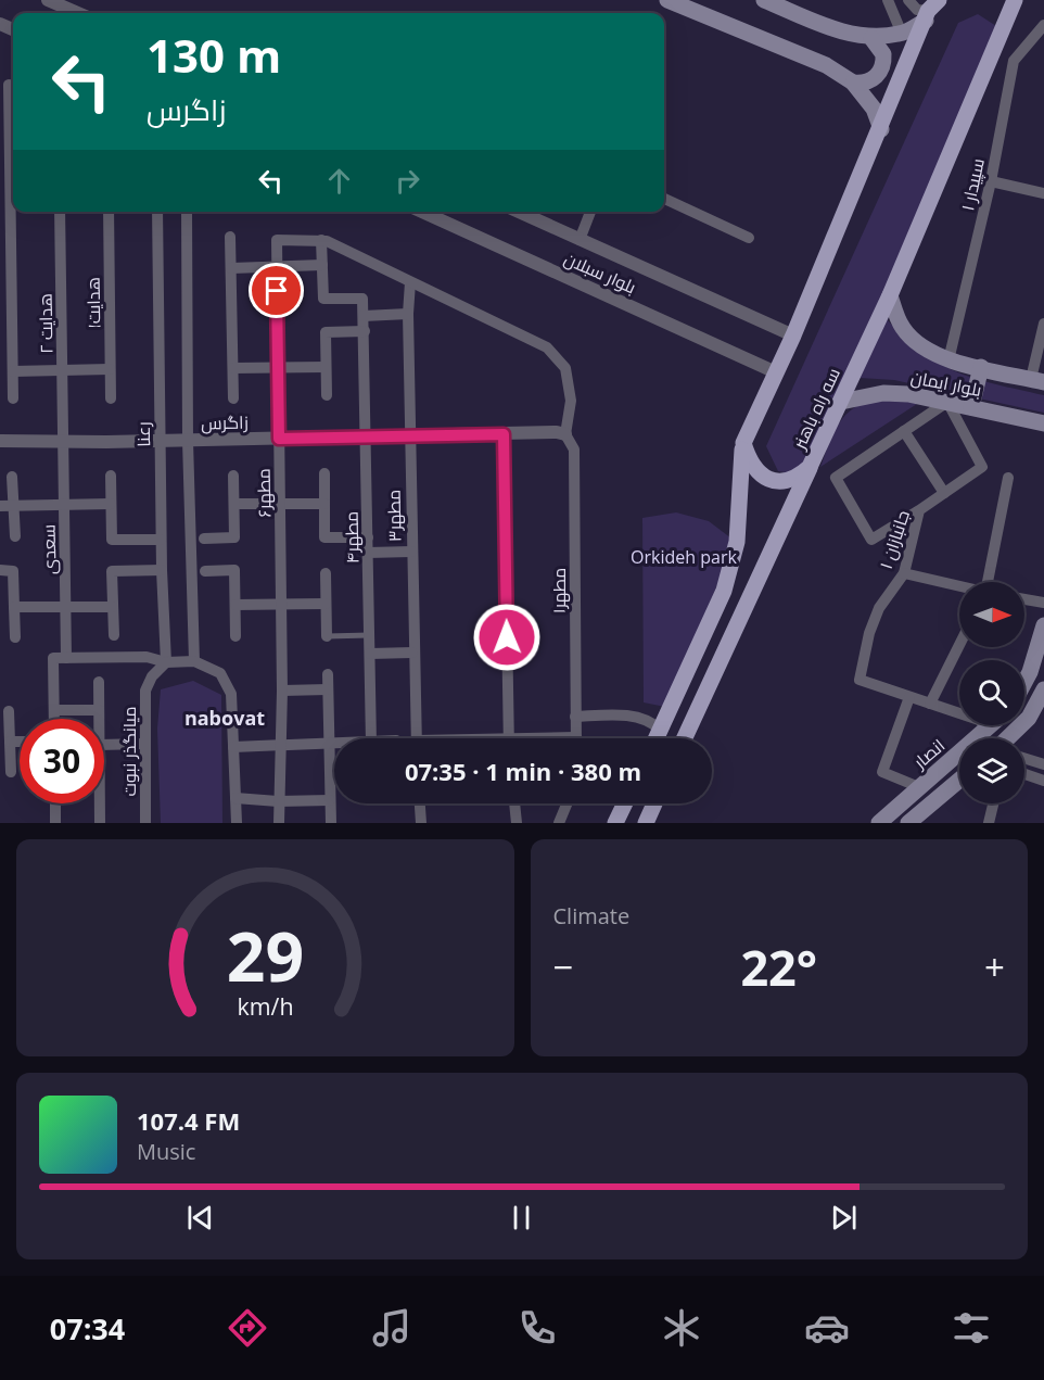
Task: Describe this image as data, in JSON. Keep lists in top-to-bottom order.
{
  "streets": {
    "main road": ["بلوار ایمان", "سه راه باهنر", "انصار"],
    "street": [
      "سپیدار ۱",
      "بلوار سبلان",
      "هدایت۱",
      "هدایت ۲",
      "زاگرس",
      "رعنا",
      "مطهر۶",
      "مطهر۳",
      "مطهر۴",
      "جانبازان ۱",
      "سعدی",
      "مطهر۱",
      "میانگذر نبوت"
    ]
  },
  "crossings": [
    ["سپیدار ۱", "بلوار ایمان"],
    ["هدایت ۲", "زاگرس"],
    ["هدایت ۲", "سعدی"],
    ["بلوار ایمان", "سه راه باهنر"],
    ["بلوار ایمان", "جانبازان ۱"],
    ["زاگرس", "رعنا"],
    ["زاگرس", "مطهر۶"],
    ["زاگرس", "مطهر۳"],
    ["زاگرس", "مطهر۴"],
    ["زاگرس", "سعدی"],
    ["زاگرس", "مطهر۱"],
    ["رعنا", "میانگذر نبوت"]
  ],
  "districts": ["nabovat"],
  "parks": ["Orkideh park"],
  "north": "right",
  "page": {
    "turn": ["130 m", "زاگرس"],
    "limit": "30",
    "trip": "07:35 · 1 min · 380 m",
    "tile": "Climate",
    "heat": ["−", "22°", "+"],
    "song": ["107.4 FM", "Music"],
    "tabs": "07:34",
    "gauge": ["29", "km/h"]
  }
}
